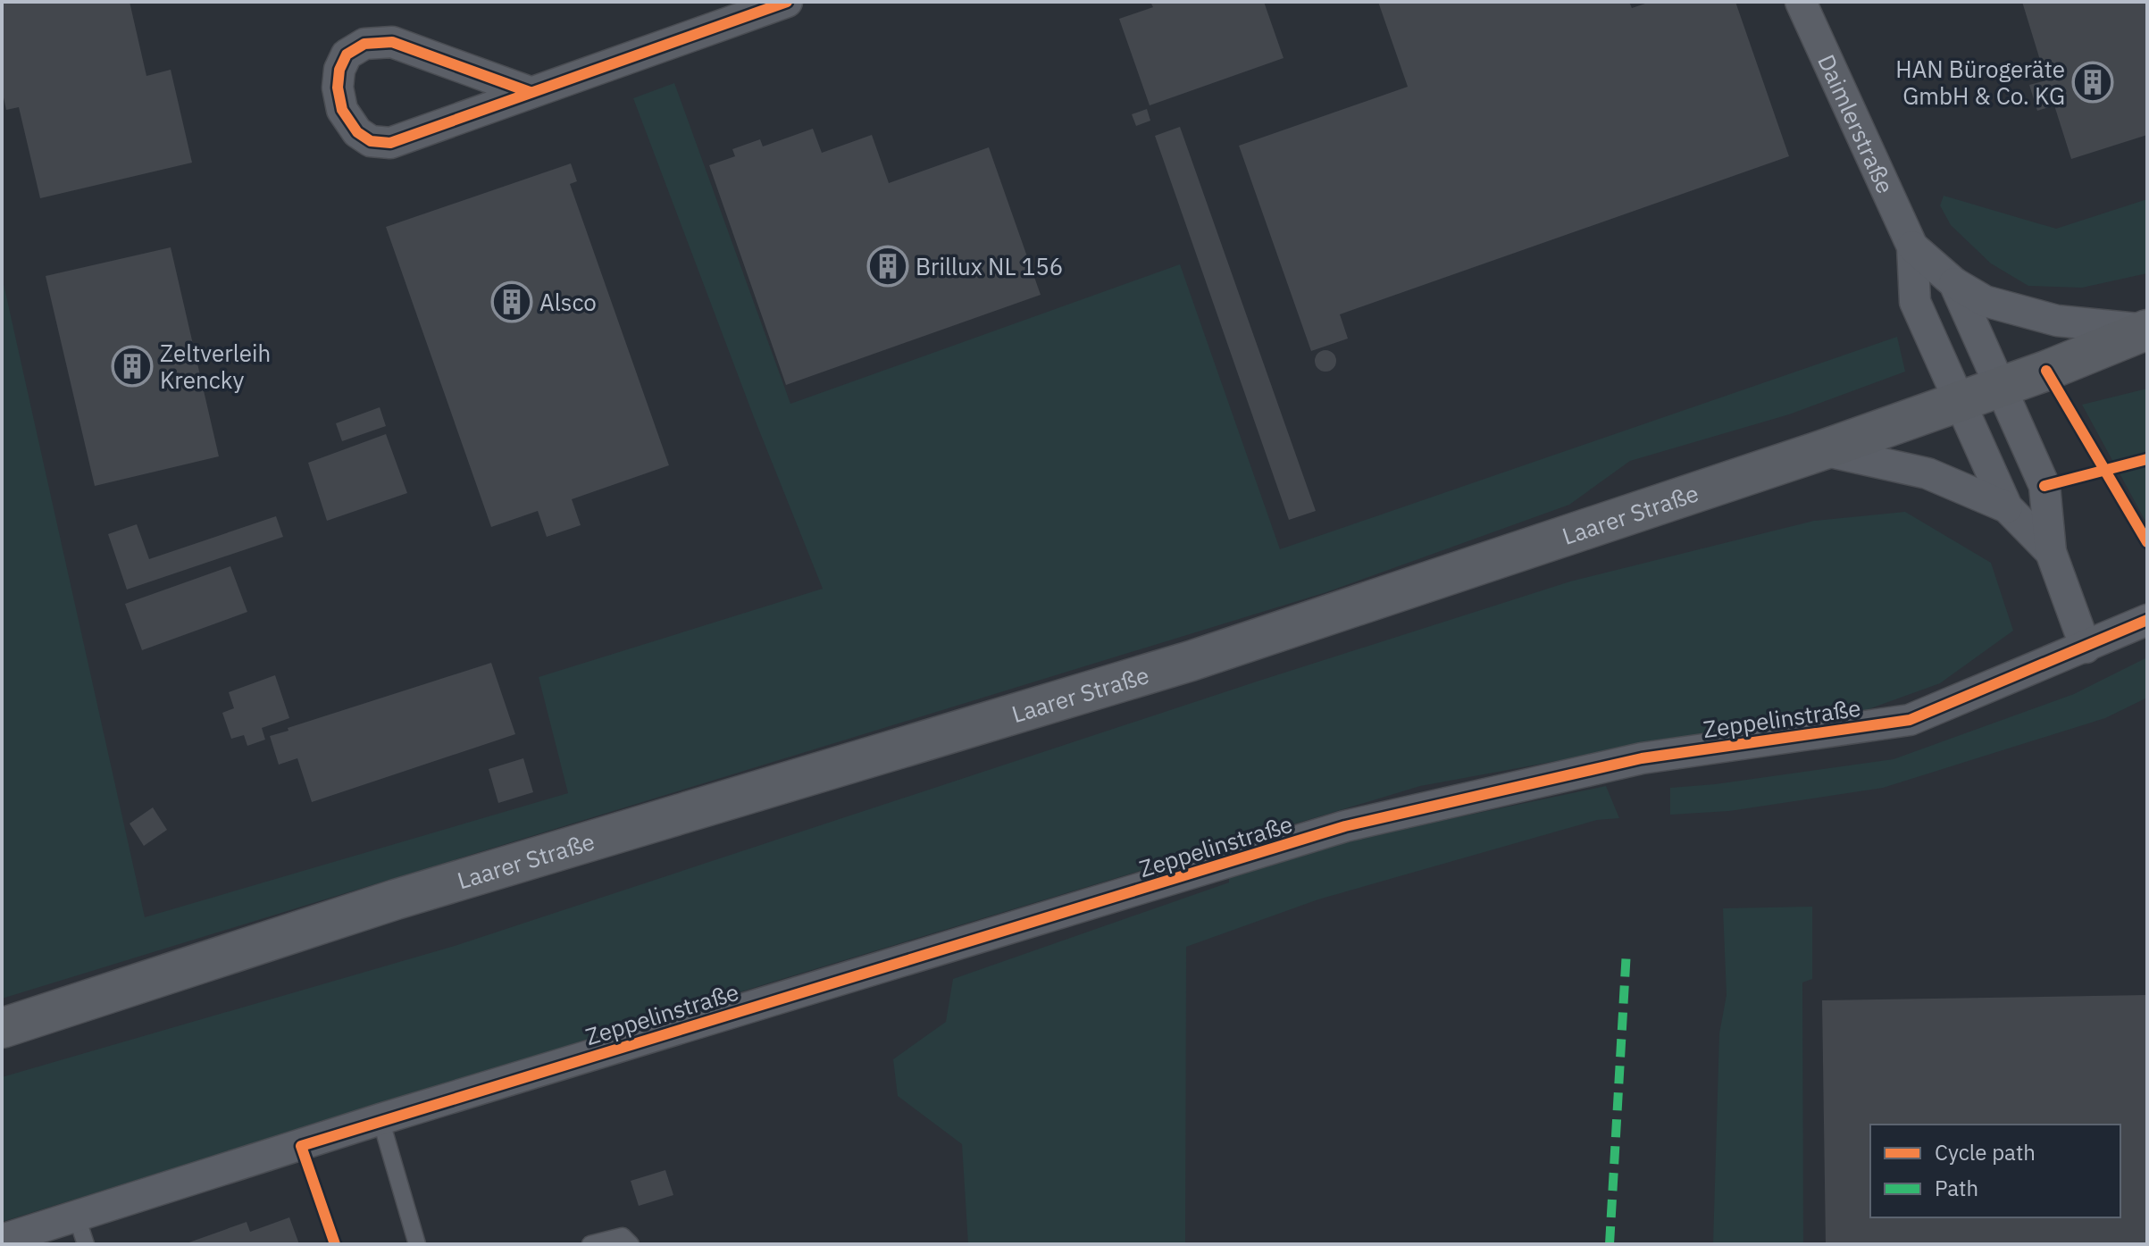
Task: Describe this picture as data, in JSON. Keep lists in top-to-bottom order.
{
  "streets": {
    "main road": ["Laarer Straße"],
    "street": ["Daimlerstraße", "Zeppelinstraße"]
  },
  "crossings": [
    ["Daimlerstraße", "Laarer Straße"]
  ],
  "places": {
    "building": [
      "HAN Bürogeräte GmbH & Co. KG",
      "Brillux NL 156",
      "Alsco",
      "Zeltverleih Krencky"
    ]
  },
  "legend": ["Cycle path", "Path"]
}
